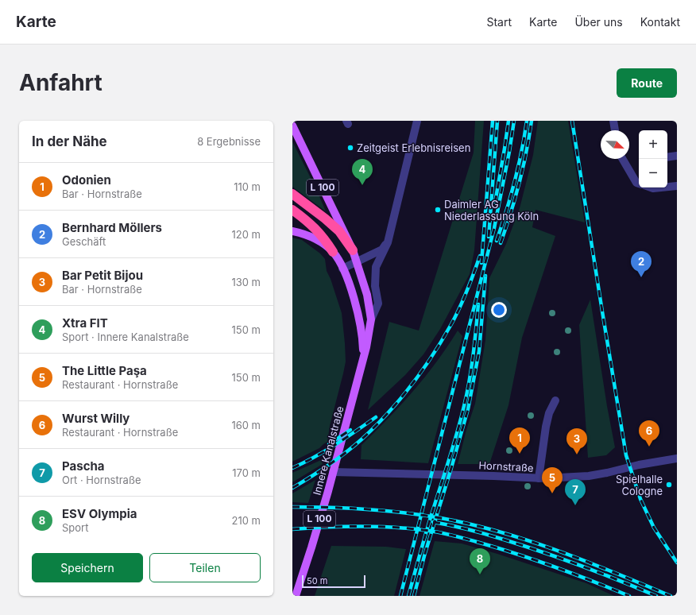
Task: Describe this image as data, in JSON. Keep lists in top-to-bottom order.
{
  "streets": {
    "main road": ["L 100", "Innere Kanalstraße"],
    "street": ["Hornstraße"]
  },
  "crossings": [
    ["Innere Kanalstraße", "Hornstraße"]
  ],
  "places": ["Zeitgeist Erlebnisreisen", "Daimler AG Niederlassung Köln", "Spielhalle Cologne"],
  "scale_bar": "50 m",
  "north": "bottom right",
  "page": {
    "header": "Karte",
    "nav": [
      "Start",
      "Karte",
      "Über uns",
      "Kontakt"
    ],
    "buttons": [
      "Route",
      ["Speichern", "Teilen"]
    ],
    "title": "Anfahrt",
    "heading": ["In der Nähe", "8 Ergebnisse"],
    "map_buttons": ["+", "−"],
    "pins": [
      "4",
      "2",
      "6",
      "1",
      "3",
      "5",
      "7",
      "8"
    ],
    "list": [
      {
        "mark": "1",
        "name": "Odonien",
        "note": "Bar · Hornstraße",
        "value": "110 m"
      },
      {
        "mark": "2",
        "name": "Bernhard Möllers",
        "note": "Geschäft",
        "value": "120 m"
      },
      {
        "mark": "3",
        "name": "Bar Petit Bijou",
        "note": "Bar · Hornstraße",
        "value": "130 m"
      },
      {
        "mark": "4",
        "name": "Xtra FIT",
        "note": "Sport · Innere Kanalstraße",
        "value": "150 m"
      },
      {
        "mark": "5",
        "name": "The Little Paşa",
        "note": "Restaurant · Hornstraße",
        "value": "150 m"
      },
      {
        "mark": "6",
        "name": "Wurst Willy",
        "note": "Restaurant · Hornstraße",
        "value": "160 m"
      },
      {
        "mark": "7",
        "name": "Pascha",
        "note": "Ort · Hornstraße",
        "value": "170 m"
      },
      {
        "mark": "8",
        "name": "ESV Olympia",
        "note": "Sport",
        "value": "210 m"
      }
    ],
    "scale": "50 m"
  }
}
